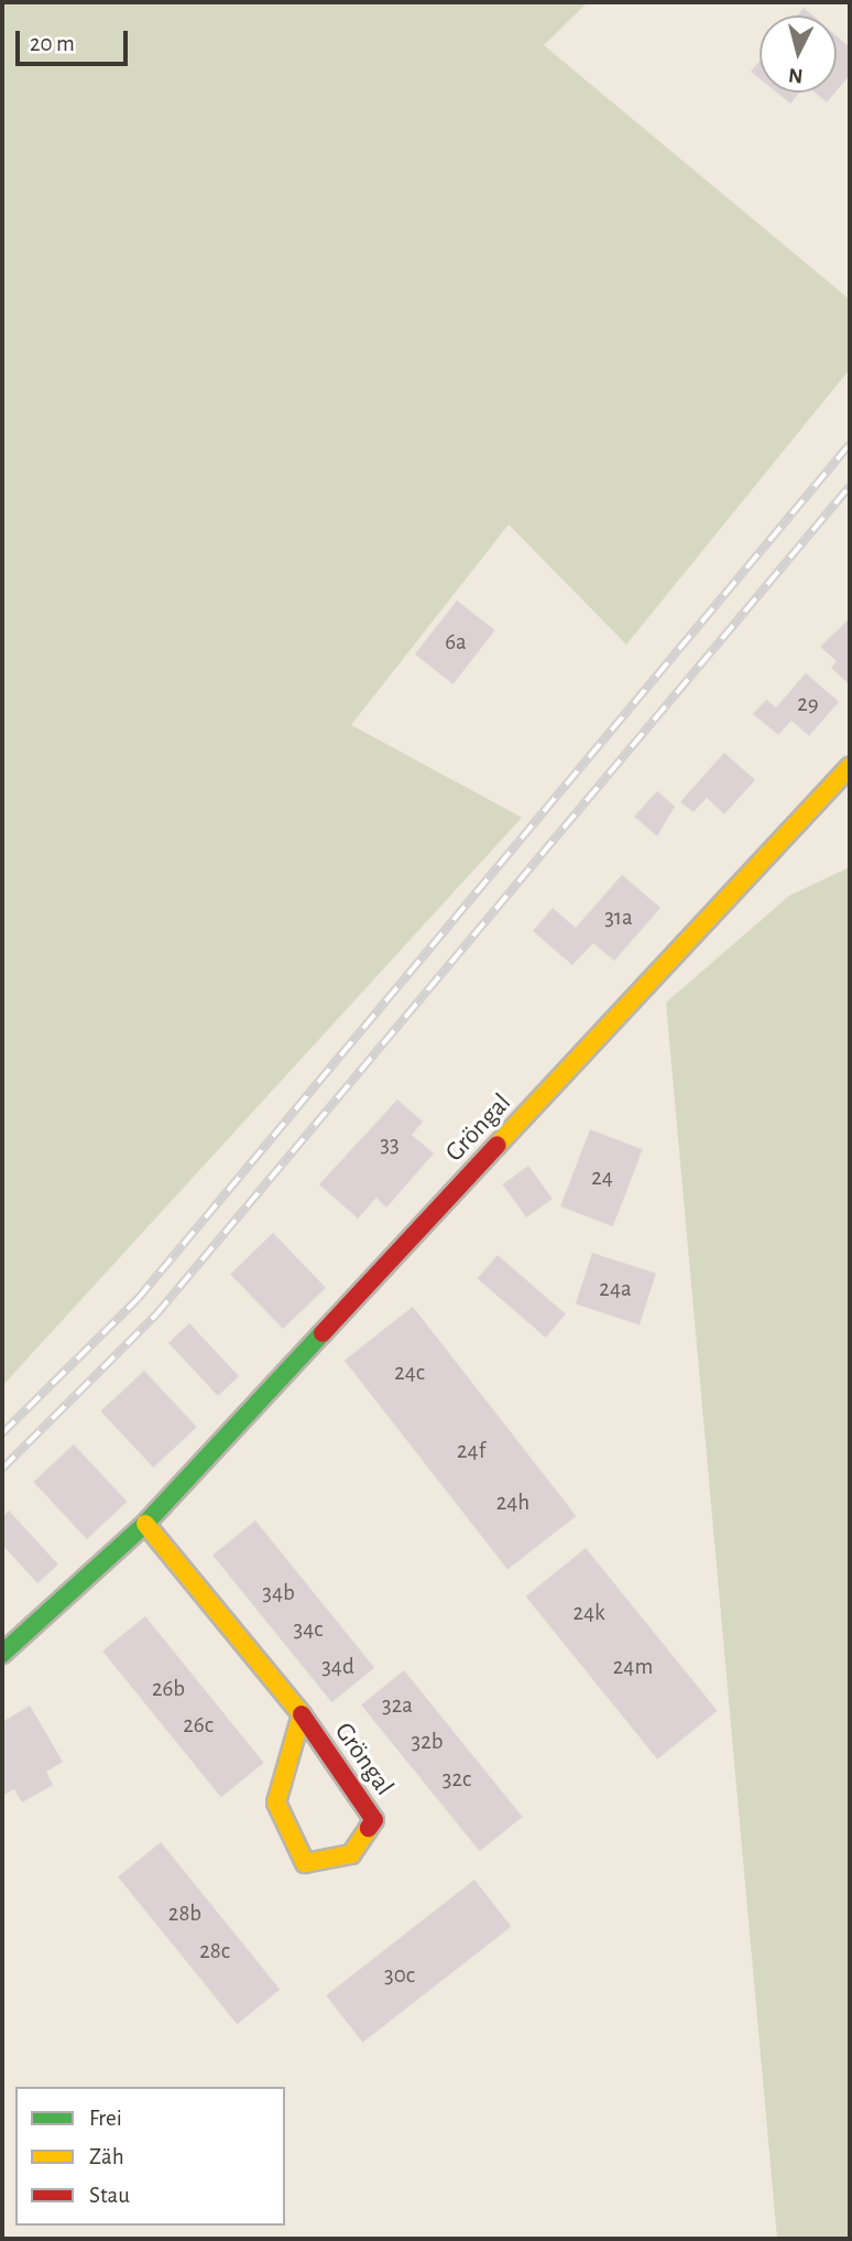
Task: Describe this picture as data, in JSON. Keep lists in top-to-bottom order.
{
  "streets": {
    "street": ["Gröngal"]
  },
  "house_numbers": [
    "6a",
    "29",
    "31a",
    "33",
    "24",
    "24a",
    "24c",
    "24f",
    "24h",
    "34b",
    "24k",
    "34c",
    "34d",
    "24m",
    "26b",
    "32a",
    "26c",
    "32b",
    "32c",
    "28b",
    "28c",
    "30c"
  ],
  "legend": ["Frei", "Zäh", "Stau"],
  "scale_bar": "20 m",
  "north": "bottom"
}
